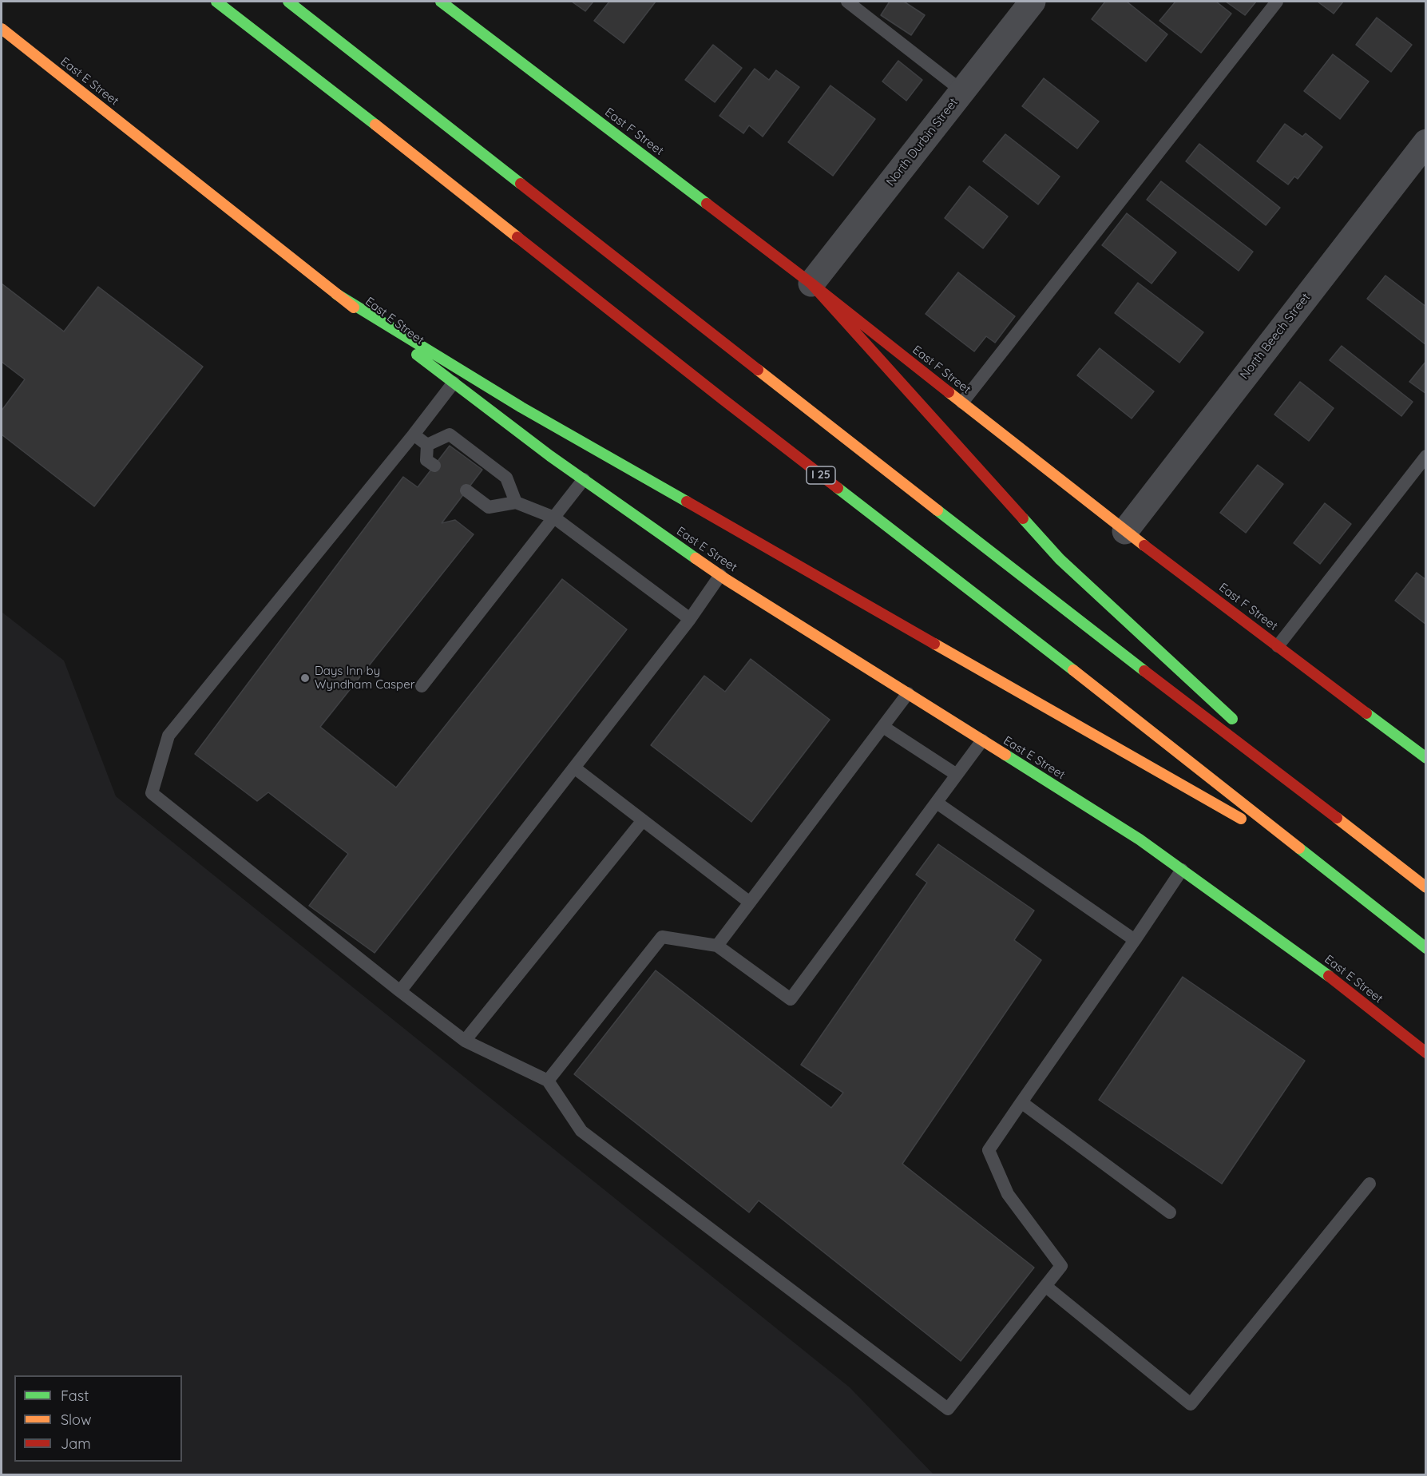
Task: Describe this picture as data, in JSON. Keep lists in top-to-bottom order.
{
  "streets": {
    "main road": ["East E Street", "East F Street", "I 25"],
    "street": ["North Durbin Street", "North Beech Street"]
  },
  "crossings": [
    ["East F Street", "North Durbin Street"],
    ["East F Street", "North Beech Street"]
  ],
  "places": ["Days Inn by Wyndham Casper"],
  "legend": ["Fast", "Slow", "Jam"]
}
